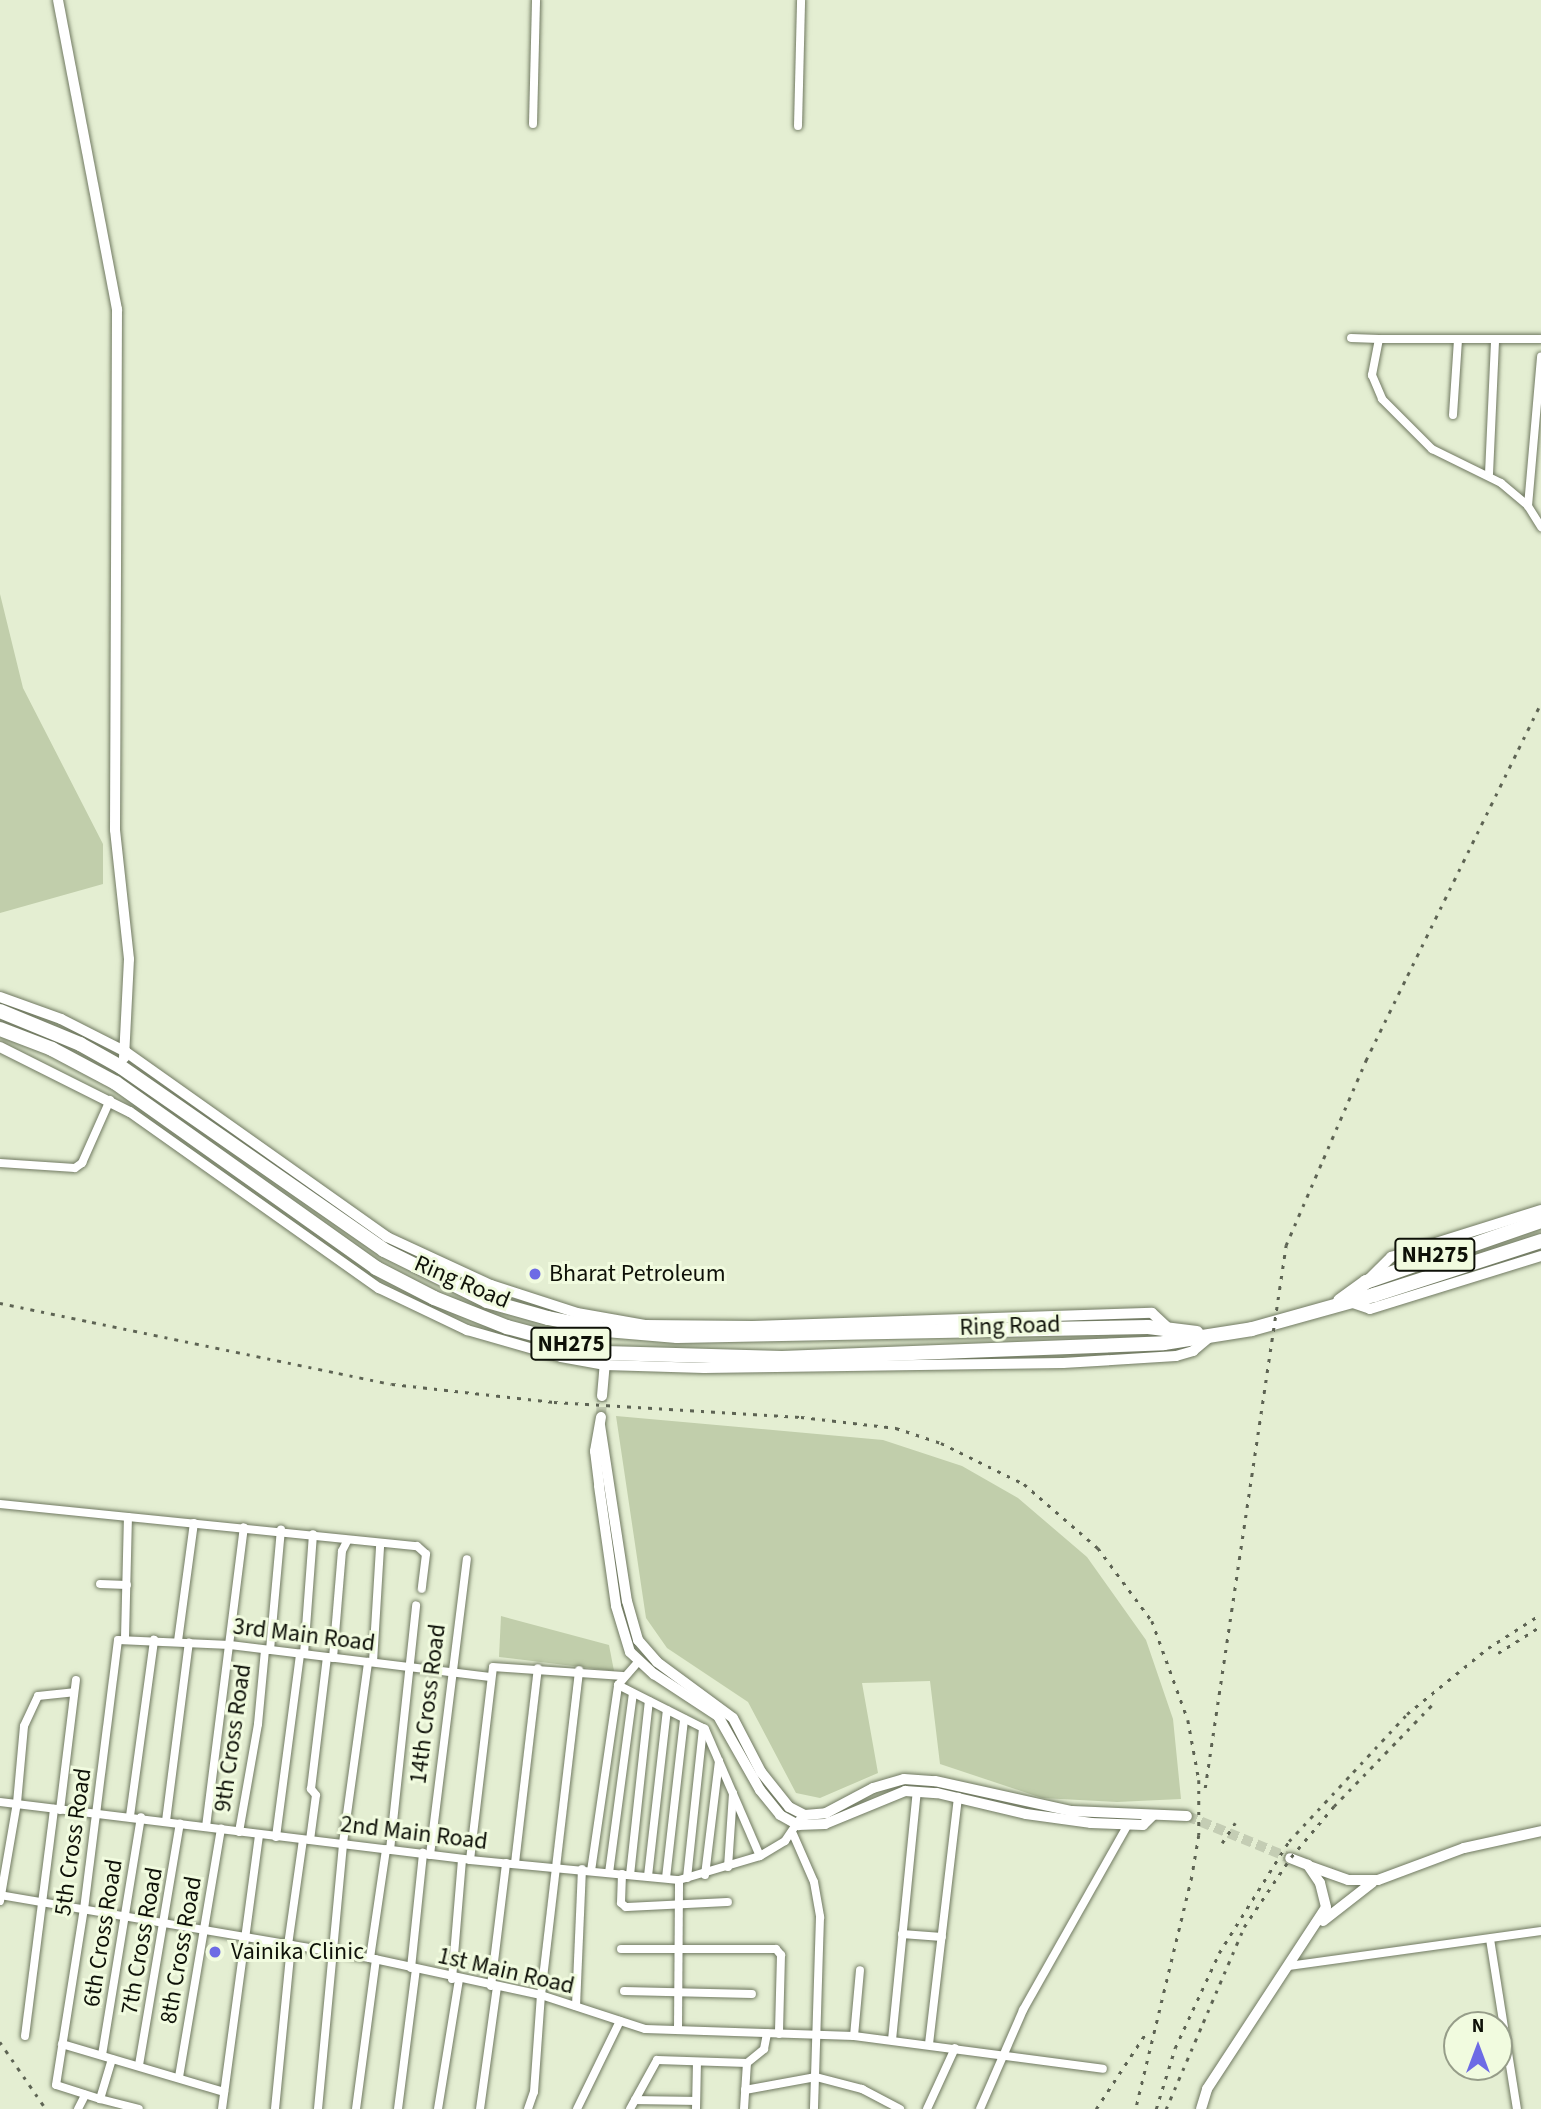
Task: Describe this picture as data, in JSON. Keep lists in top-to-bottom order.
{
  "streets": {
    "highway": ["NH275", "Ring Road"],
    "street": [
      "3rd Main Road",
      "14th Cross Road",
      "9th Cross Road",
      "2nd Main Road",
      "5th Cross Road",
      "6th Cross Road",
      "7th Cross Road",
      "8th Cross Road",
      "1st Main Road"
    ]
  },
  "crossings": [
    ["3rd Main Road", "14th Cross Road"],
    ["3rd Main Road", "9th Cross Road"],
    ["3rd Main Road", "5th Cross Road"],
    ["14th Cross Road", "2nd Main Road"],
    ["14th Cross Road", "1st Main Road"],
    ["9th Cross Road", "2nd Main Road"],
    ["2nd Main Road", "5th Cross Road"],
    ["2nd Main Road", "6th Cross Road"],
    ["2nd Main Road", "7th Cross Road"],
    ["2nd Main Road", "8th Cross Road"],
    ["5th Cross Road", "1st Main Road"],
    ["6th Cross Road", "1st Main Road"],
    ["7th Cross Road", "1st Main Road"],
    ["8th Cross Road", "1st Main Road"]
  ],
  "places": ["Bharat Petroleum", "Vainika Clinic"],
  "north": "top"
}
